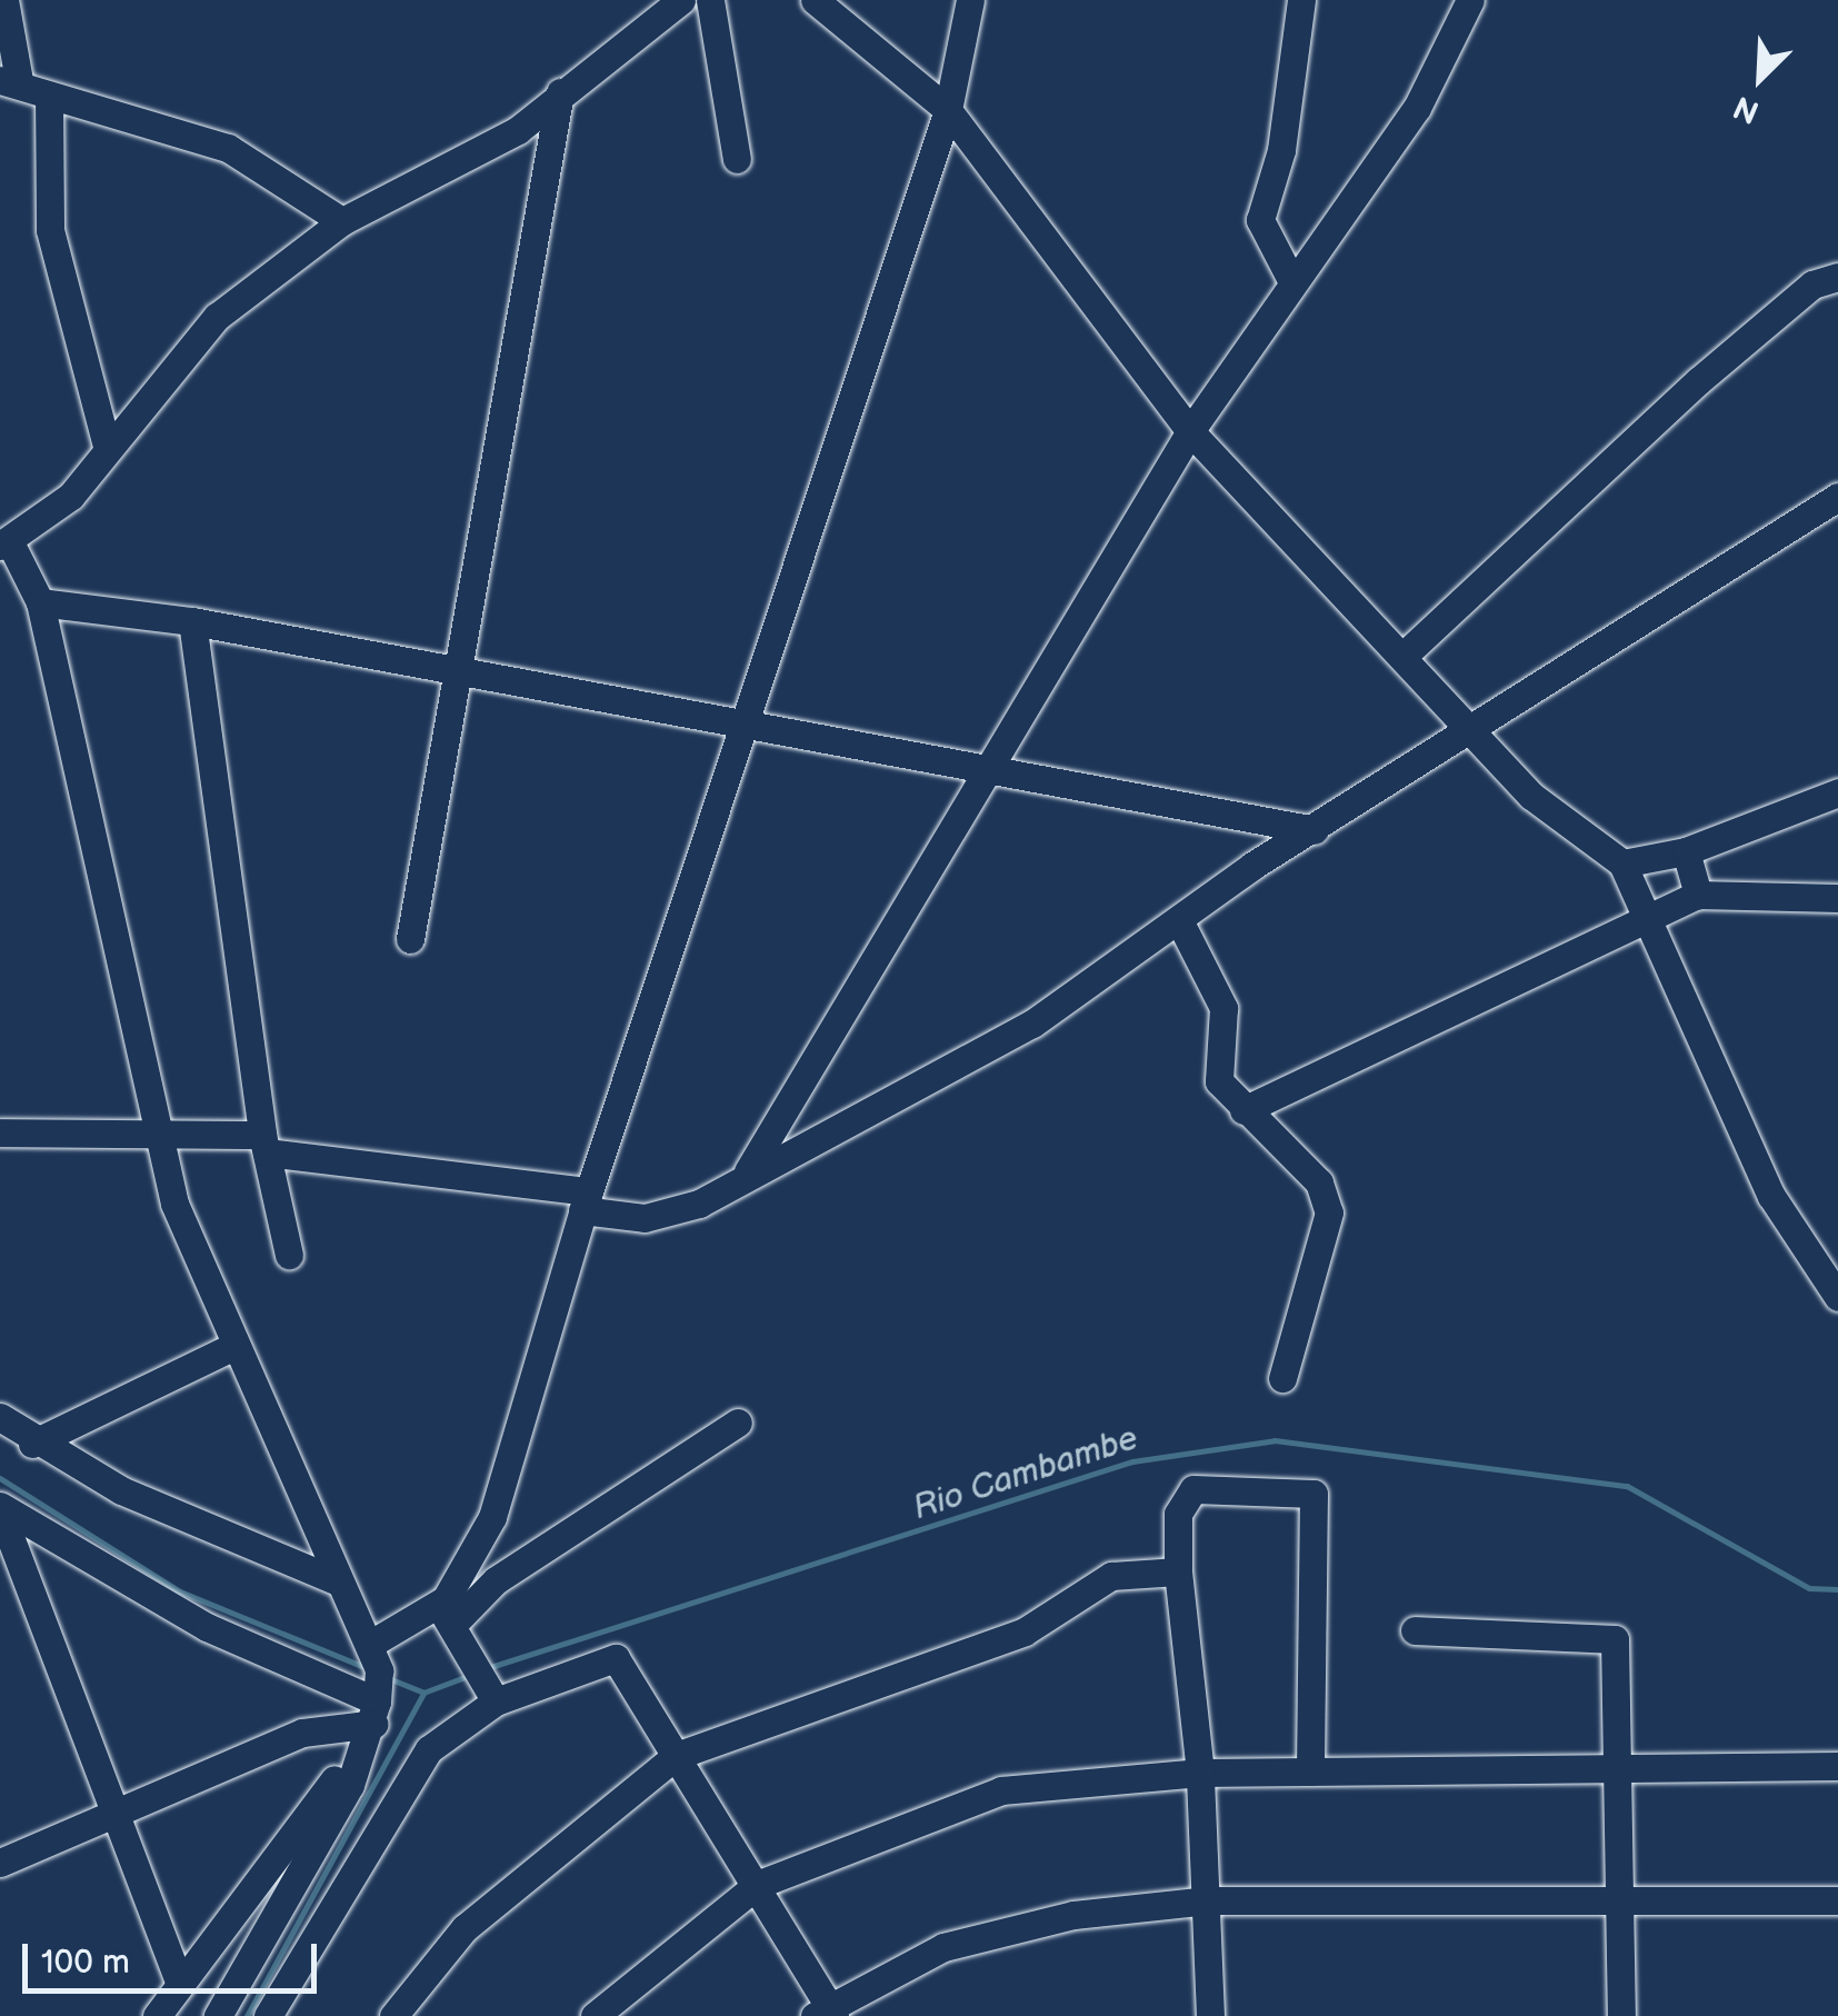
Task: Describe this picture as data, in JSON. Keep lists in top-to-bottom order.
{
  "water": ["Rio Cambambe"],
  "scale_bar": "100 m",
  "north": "bottom left"
}
